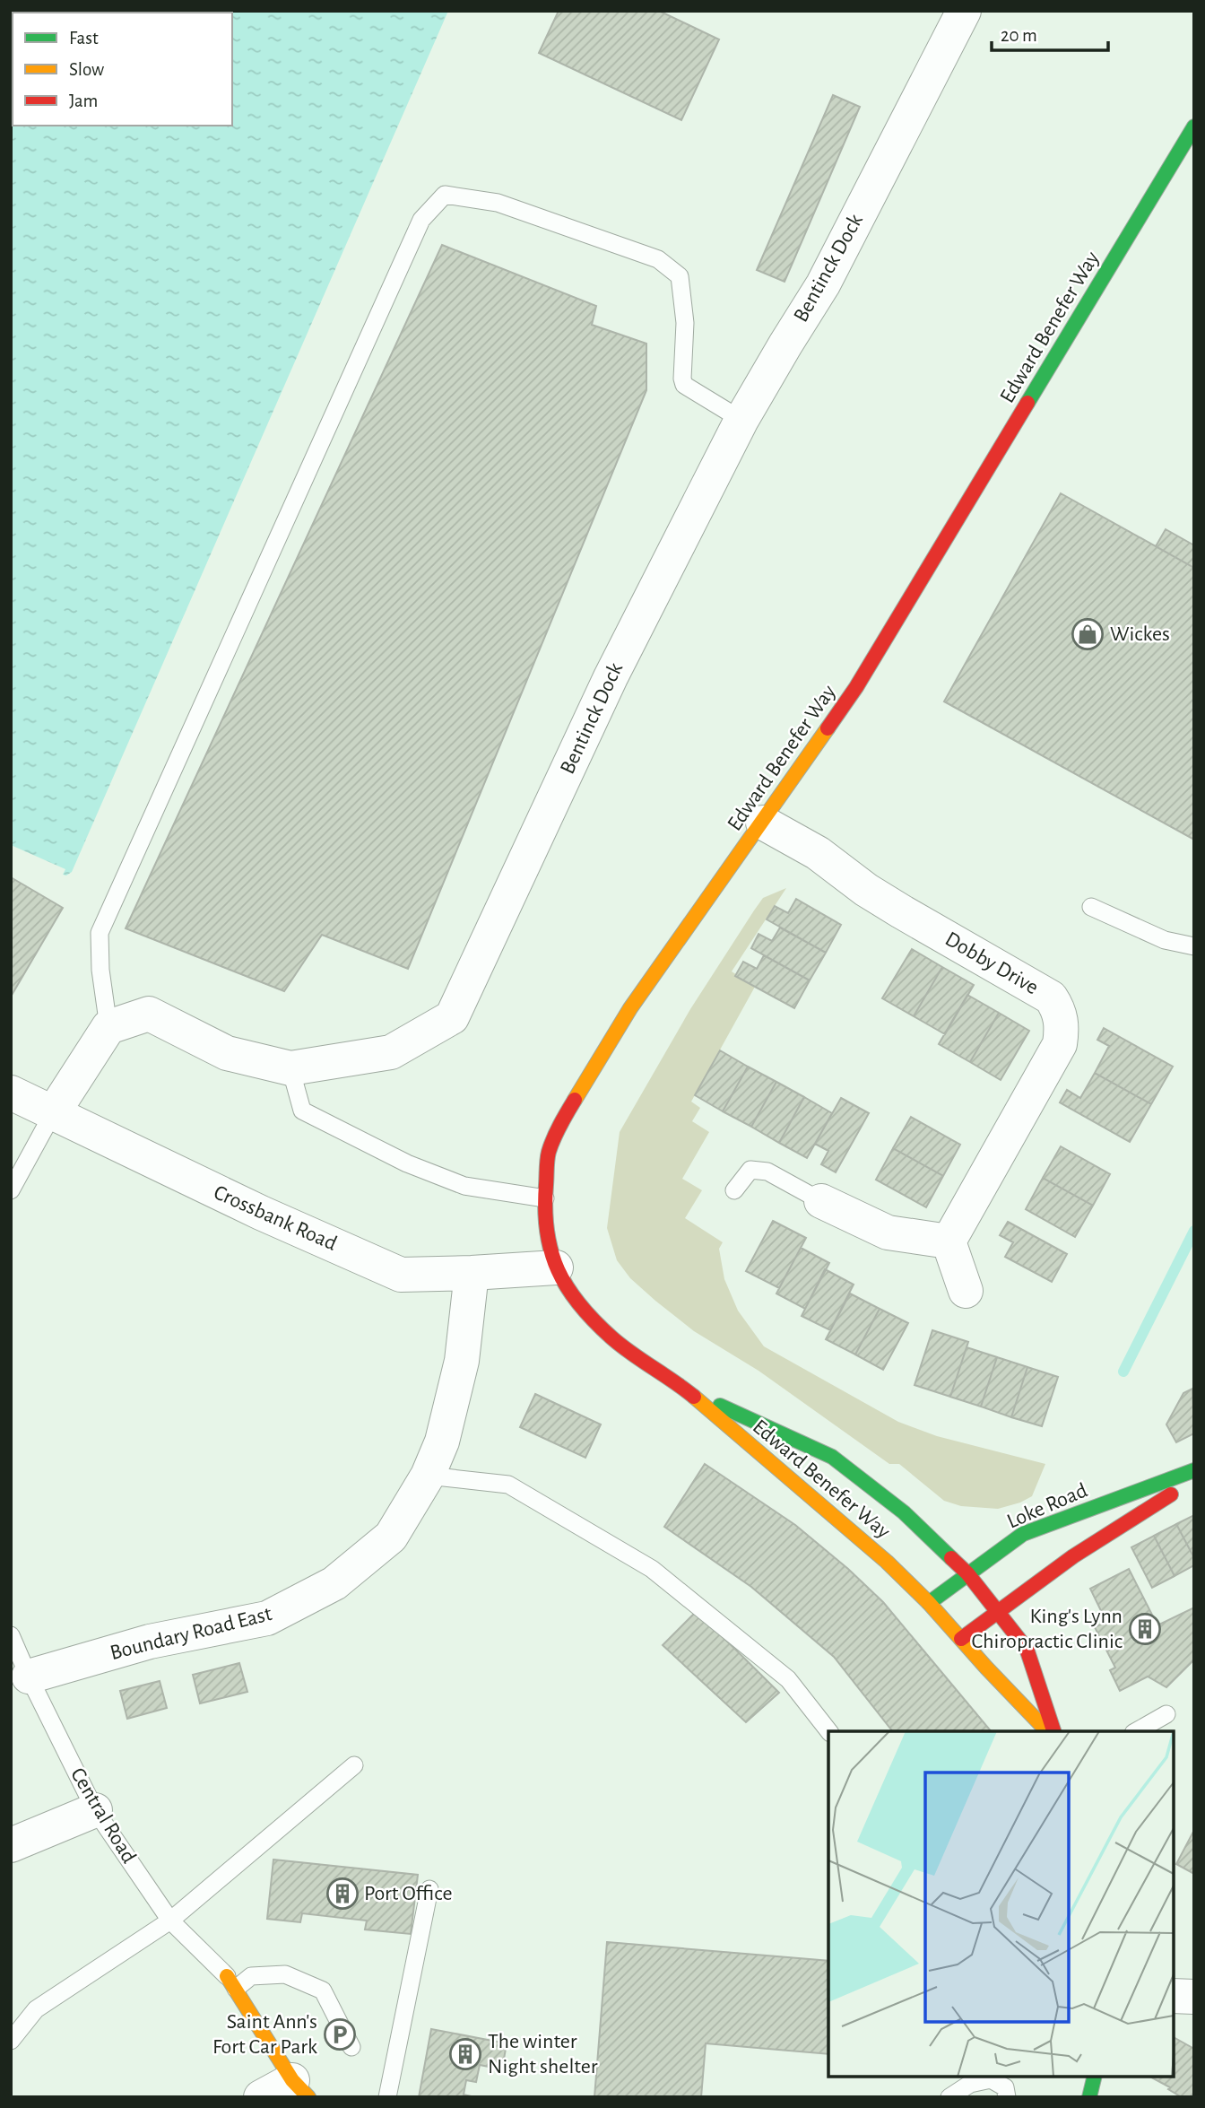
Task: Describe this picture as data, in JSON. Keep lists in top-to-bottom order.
{
  "streets": {
    "main road": ["Edward Benefer Way", "Loke Road"],
    "street": [
      "Bentinck Dock",
      "Dobby Drive",
      "Crossbank Road",
      "Boundary Road East"
    ],
    "lane": ["Central Road"]
  },
  "crossings": [
    ["Edward Benefer Way", "Dobby Drive"],
    ["Edward Benefer Way", "Crossbank Road"],
    ["Edward Benefer Way", "Loke Road"],
    ["Crossbank Road", "Boundary Road East"],
    ["Boundary Road East", "Central Road"]
  ],
  "places": {
    "shop": ["Wickes"],
    "building": ["King's Lynn Chiropractic Clinic", "Port Office", "The winter Night shelter"],
    "parking": ["Saint Ann's Fort Car Park"]
  },
  "legend": ["Fast", "Slow", "Jam"],
  "scale_bar": "20 m"
}
